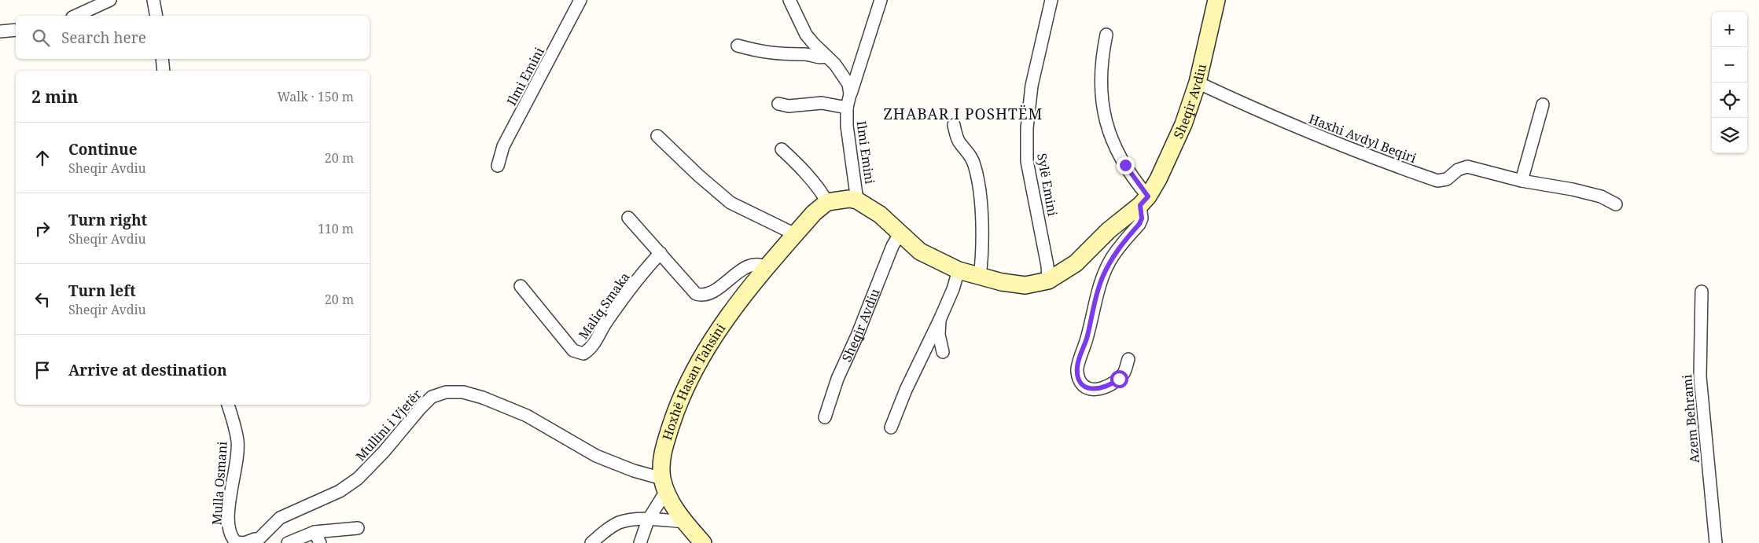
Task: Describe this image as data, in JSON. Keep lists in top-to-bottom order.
{
  "streets": {
    "street": [
      "Ilmi Emini",
      "Sheqir Avdiu",
      "Haxhi Avdyl Beqiri",
      "Sylë Emini",
      "Maliq Smaka",
      "Hoxhë Hasan Tahsini",
      "Azem Behrami",
      "Mullini i Vjetër",
      "Mulla Osmani"
    ]
  },
  "crossings": [
    ["Ilmi Emini", "Sheqir Avdiu"],
    ["Sheqir Avdiu", "Haxhi Avdyl Beqiri"],
    ["Sheqir Avdiu", "Sylë Emini"],
    ["Hoxhë Hasan Tahsini", "Mullini i Vjetër"],
    ["Mullini i Vjetër", "Mulla Osmani"]
  ],
  "districts": ["ZHABAR I POSHTËM"],
  "page": {
    "map_buttons": ["+", "−"],
    "search": "Search here",
    "heading": ["2 min", "Walk · 150 m"],
    "list": [
      ["Continue", "Sheqir Avdiu", "20 m"],
      ["Turn right", "Sheqir Avdiu", "110 m"],
      ["Turn left", "Sheqir Avdiu", "20 m"],
      "Arrive at destination"
    ]
  }
}
